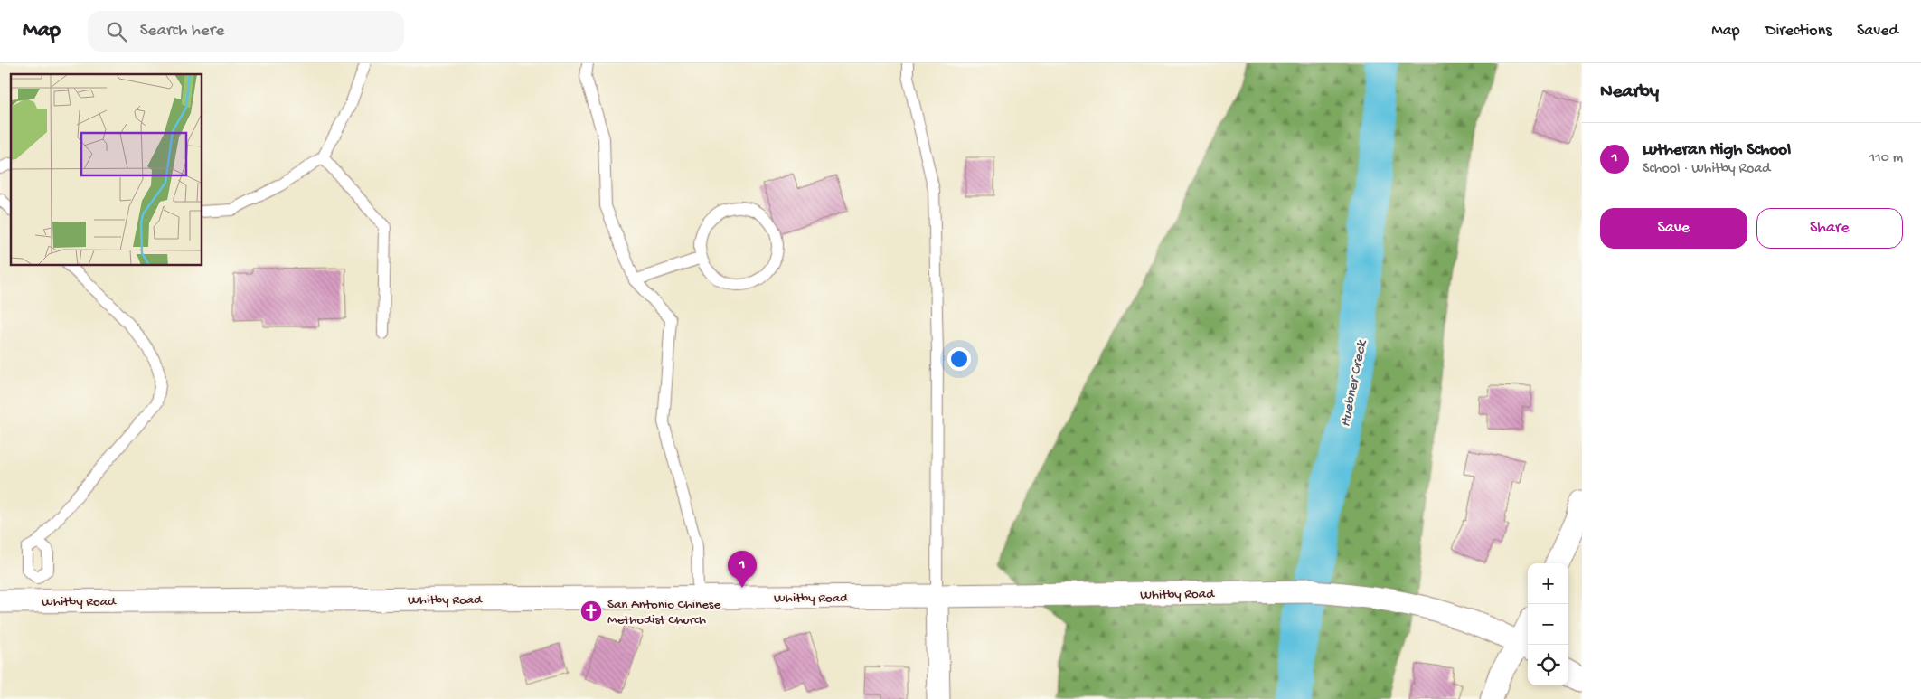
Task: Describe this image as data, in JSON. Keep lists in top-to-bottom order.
{
  "streets": {
    "street": ["Whitby Road"]
  },
  "water": ["Huebner Creek"],
  "places": {
    "church": ["San Antonio Chinese Methodist Church"]
  },
  "page": {
    "header": "Map",
    "search": "Search here",
    "nav": ["Map", "Directions", "Saved"],
    "heading": "Nearby",
    "list": [
      {
        "mark": "1",
        "name": "Lutheran High School",
        "note": "School · Whitby Road",
        "value": "110 m"
      }
    ],
    "buttons": ["Save", "Share"],
    "pins": "1",
    "map_buttons": ["+", "−"]
  }
}
